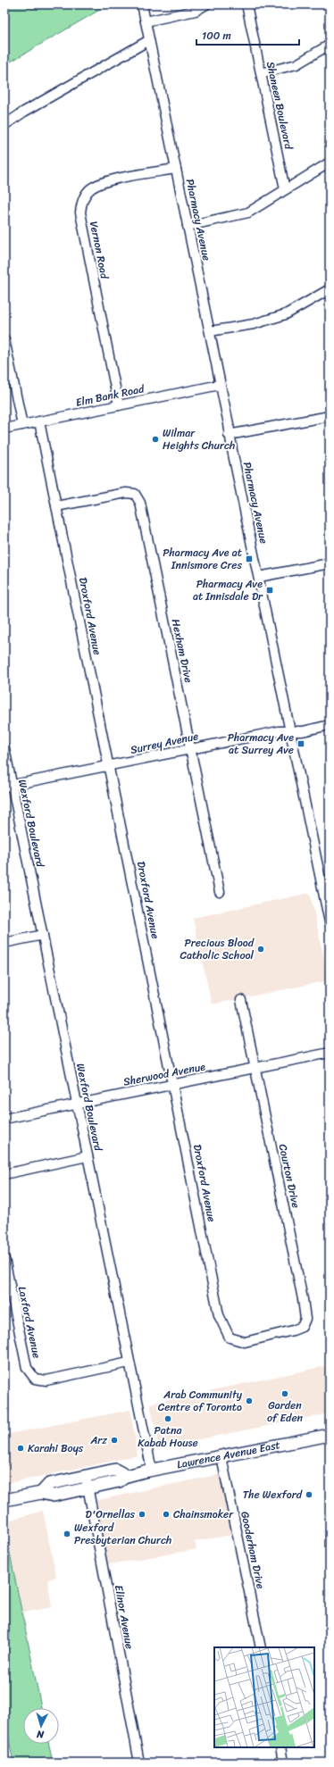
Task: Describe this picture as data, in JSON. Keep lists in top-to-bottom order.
{
  "streets": {
    "main road": ["Lawrence Avenue East"],
    "street": [
      "Shaneen Boulevard",
      "Pharmacy Avenue",
      "Vernon Road",
      "Elm Bank Road",
      "Droxford Avenue",
      "Hexham Drive",
      "Surrey Avenue",
      "Wexford Boulevard",
      "Sherwood Avenue",
      "Courton Drive",
      "Laxford Avenue",
      "Gooderham Drive",
      "Elinor Avenue"
    ]
  },
  "crossings": [
    ["Pharmacy Avenue", "Vernon Road"],
    ["Pharmacy Avenue", "Elm Bank Road"],
    ["Pharmacy Avenue", "Surrey Avenue"],
    ["Vernon Road", "Elm Bank Road"],
    ["Elm Bank Road", "Droxford Avenue"],
    ["Droxford Avenue", "Hexham Drive"],
    ["Droxford Avenue", "Surrey Avenue"],
    ["Droxford Avenue", "Sherwood Avenue"],
    ["Droxford Avenue", "Courton Drive"],
    ["Hexham Drive", "Surrey Avenue"],
    ["Surrey Avenue", "Wexford Boulevard"],
    ["Wexford Boulevard", "Sherwood Avenue"],
    ["Wexford Boulevard", "Laxford Avenue"],
    ["Wexford Boulevard", "Lawrence Avenue East"],
    ["Sherwood Avenue", "Courton Drive"],
    ["Lawrence Avenue East", "Gooderham Drive"],
    ["Lawrence Avenue East", "Elinor Avenue"]
  ],
  "places": {
    "other": [
      "Wilmar Heights Church",
      "Precious Blood Catholic School",
      "Garden of Eden",
      "Arab Community Centre of Toronto",
      "Patna Kabab House",
      "Arz",
      "Karahi Boys",
      "The Wexford",
      "D'Ornellas",
      "Chainsmoker",
      "Wexford Presbyterian Church"
    ],
    "transit": ["Pharmacy Ave at Innismore Cres", "Pharmacy Ave at Innisdale Dr", "Pharmacy Ave at Surrey Ave"]
  },
  "scale_bar": "100 m",
  "north": "bottom"
}
